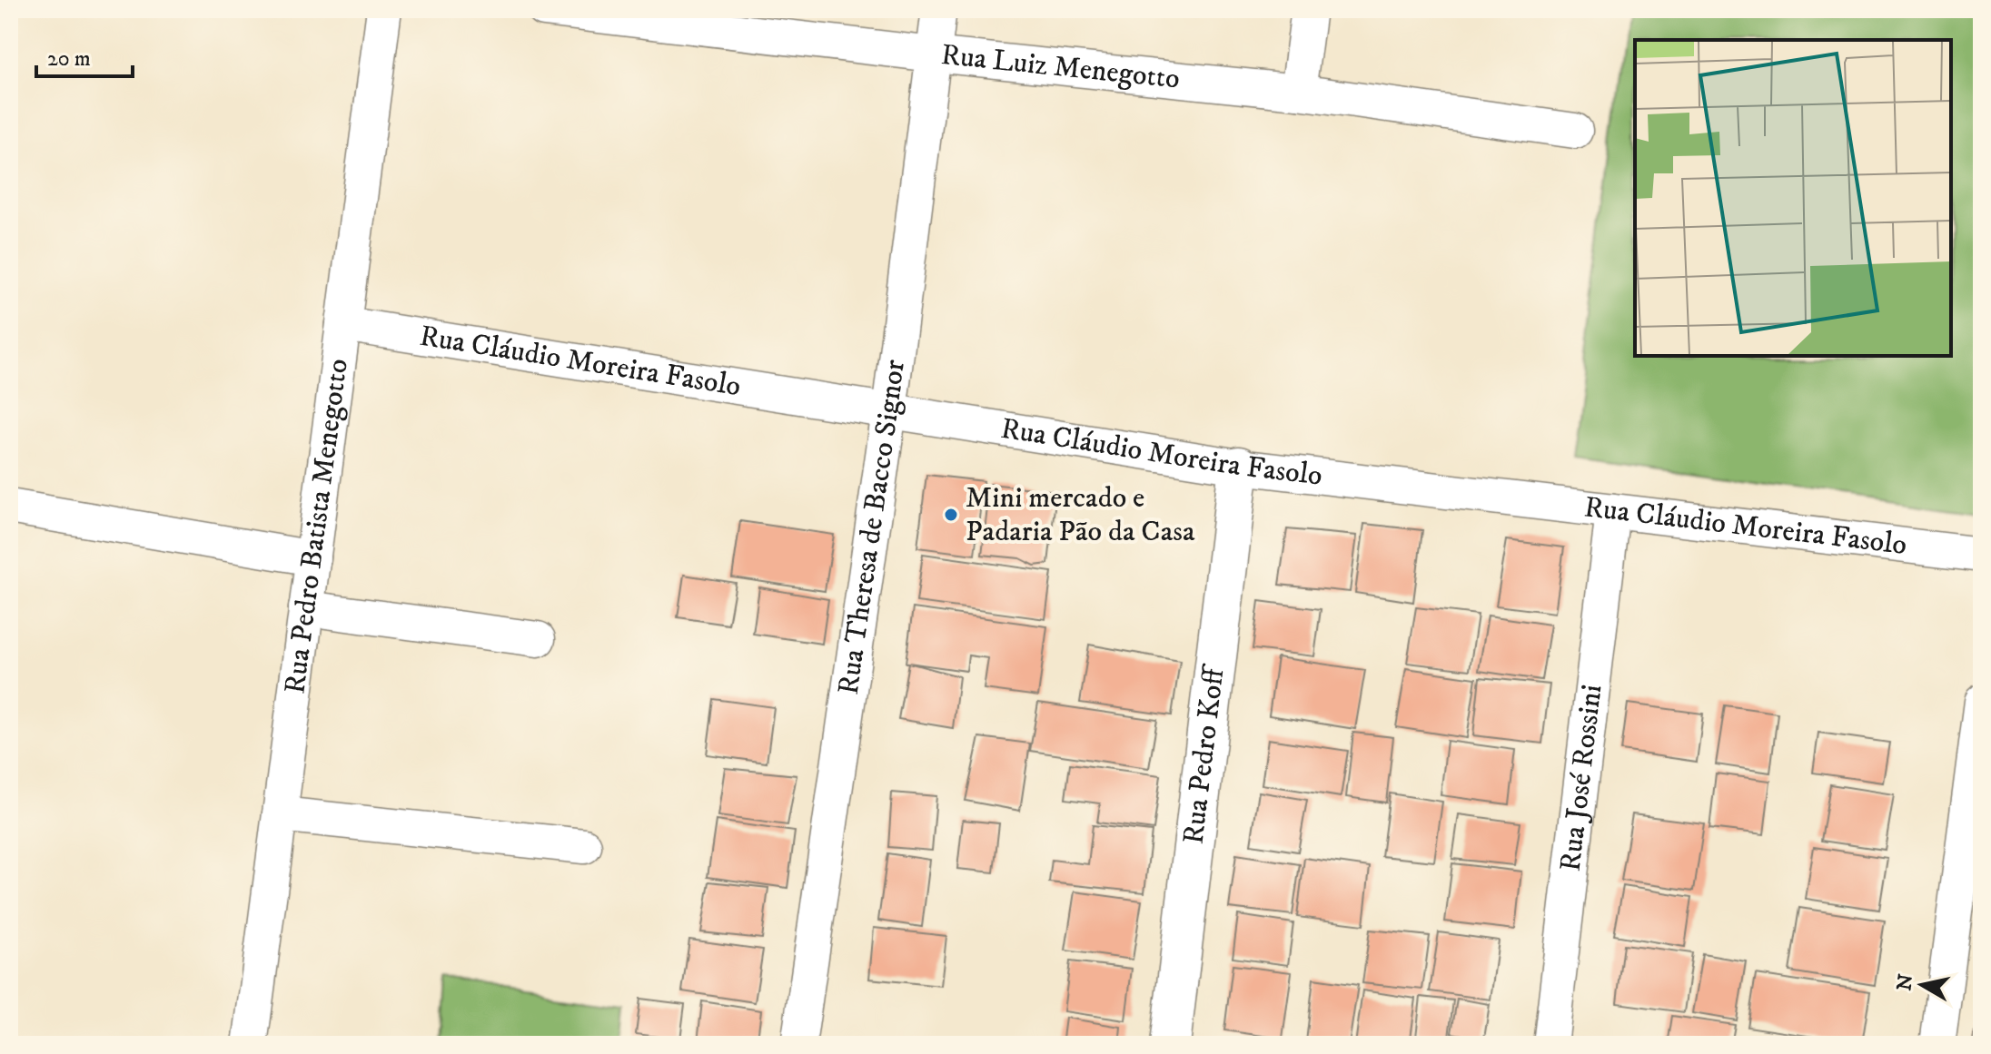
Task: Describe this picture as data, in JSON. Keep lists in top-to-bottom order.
{
  "streets": {
    "street": [
      "Rua Luiz Menegotto",
      "Rua Cláudio Moreira Fasolo",
      "Rua Pedro Batista Menegotto",
      "Rua Theresa de Bacco Signor",
      "Rua Pedro Koff",
      "Rua José Rossini"
    ]
  },
  "crossings": [
    ["Rua Luiz Menegotto", "Rua Theresa de Bacco Signor"],
    ["Rua Cláudio Moreira Fasolo", "Rua Pedro Batista Menegotto"],
    ["Rua Cláudio Moreira Fasolo", "Rua Theresa de Bacco Signor"],
    ["Rua Cláudio Moreira Fasolo", "Rua Pedro Koff"],
    ["Rua Cláudio Moreira Fasolo", "Rua José Rossini"]
  ],
  "places": ["Mini mercado e Padaria Pão da Casa"],
  "scale_bar": "20 m",
  "north": "left"
}
